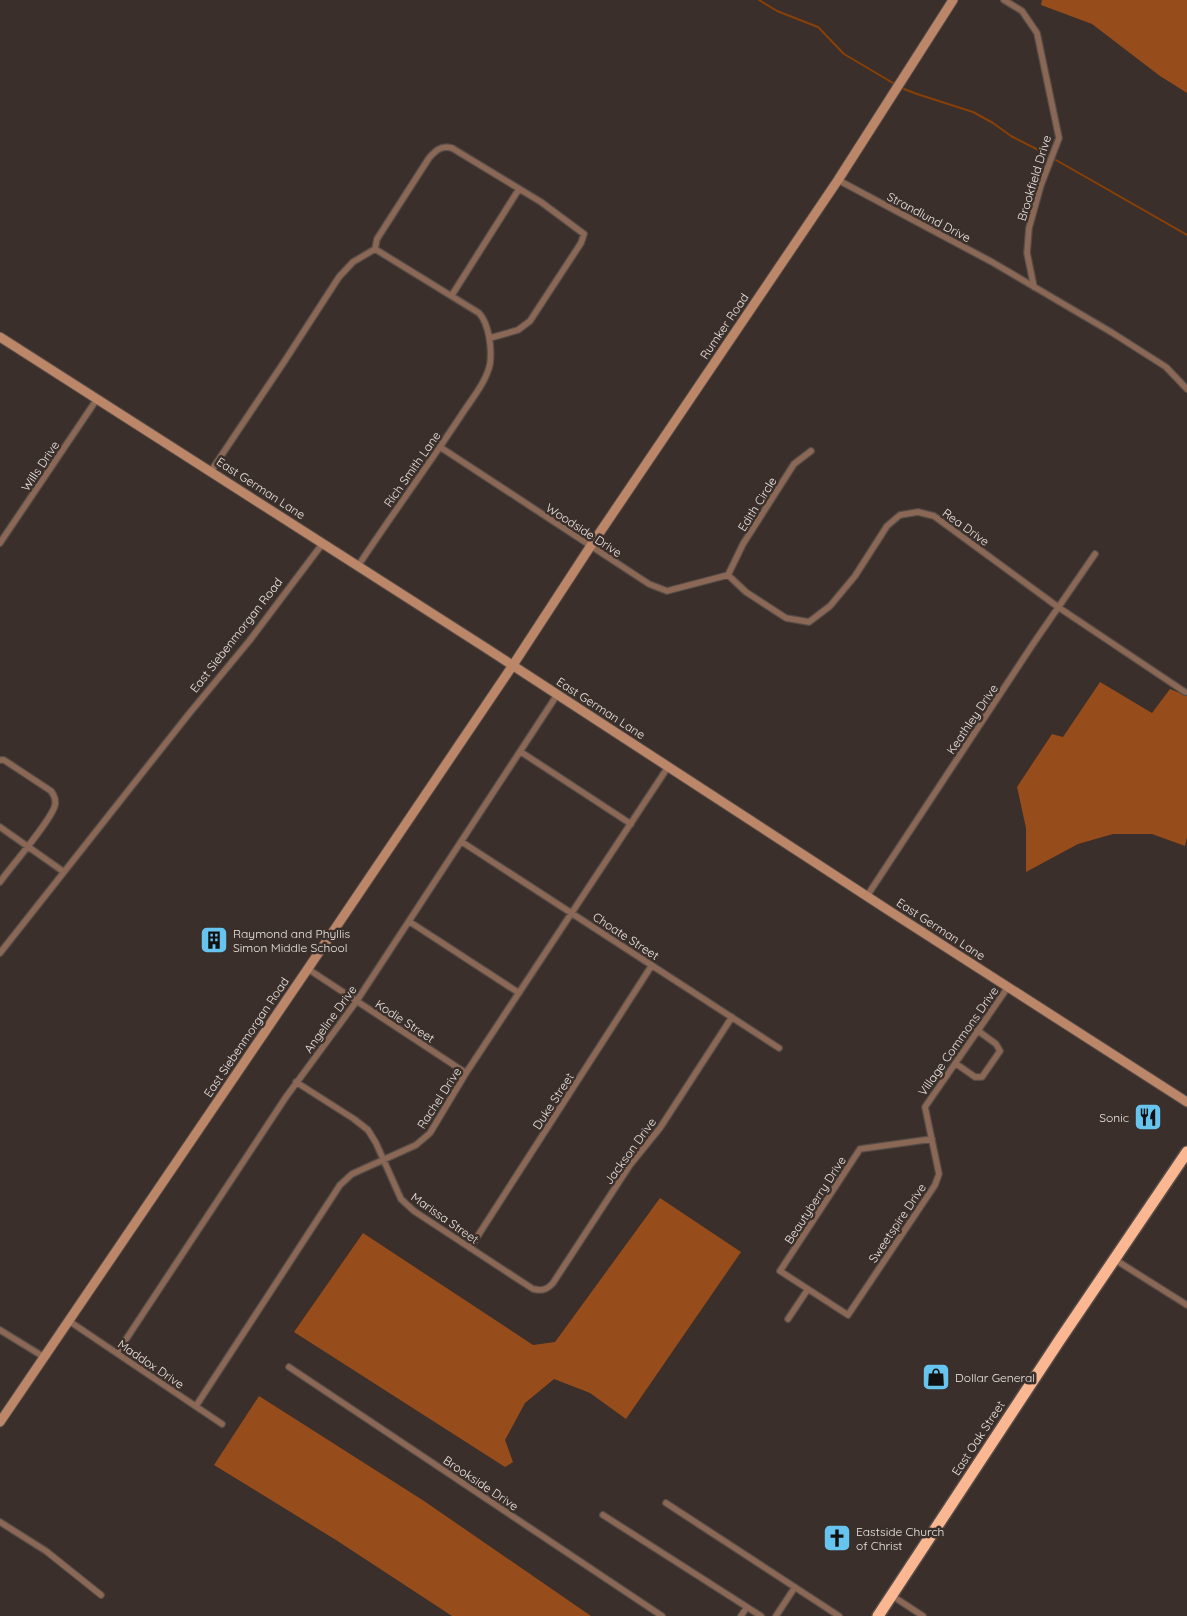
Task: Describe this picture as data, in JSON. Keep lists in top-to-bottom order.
{
  "streets": {
    "highway": ["East Oak Street"],
    "street": [
      "Brookfield Drive",
      "Strandlund Drive",
      "Rumker Road",
      "Wills Drive",
      "Rich Smith Lane",
      "East German Lane",
      "Edith Circle",
      "Rea Drive",
      "Woodside Drive",
      "East Siebenmorgan Road",
      "Keathley Drive",
      "Choate Street",
      "Angeline Drive",
      "Kodie Street",
      "Village Commons Drive",
      "Rachel Drive",
      "Duke Street",
      "Jackson Drive",
      "Beautyberry Drive",
      "Marissa Street",
      "Sweetspire Drive",
      "Maddox Drive",
      "Brookside Drive"
    ]
  },
  "crossings": [
    ["Brookfield Drive", "Strandlund Drive"],
    ["Strandlund Drive", "Rumker Road"],
    ["Rumker Road", "East German Lane"],
    ["Rumker Road", "Woodside Drive"],
    ["Rumker Road", "East Siebenmorgan Road"],
    ["Wills Drive", "East German Lane"],
    ["Rich Smith Lane", "East German Lane"],
    ["Rich Smith Lane", "Woodside Drive"],
    ["East German Lane", "East Siebenmorgan Road"],
    ["East German Lane", "Keathley Drive"],
    ["East German Lane", "Angeline Drive"],
    ["East German Lane", "Village Commons Drive"],
    ["East German Lane", "Rachel Drive"],
    ["Edith Circle", "Rea Drive"],
    ["Edith Circle", "Woodside Drive"],
    ["Rea Drive", "Woodside Drive"],
    ["Rea Drive", "Keathley Drive"],
    ["East Siebenmorgan Road", "Kodie Street"],
    ["East Siebenmorgan Road", "Maddox Drive"],
    ["Choate Street", "Angeline Drive"],
    ["Choate Street", "Rachel Drive"],
    ["Choate Street", "Duke Street"],
    ["Choate Street", "Jackson Drive"],
    ["Angeline Drive", "Kodie Street"],
    ["Angeline Drive", "Marissa Street"],
    ["Angeline Drive", "Maddox Drive"],
    ["Kodie Street", "Rachel Drive"],
    ["Village Commons Drive", "Sweetspire Drive"],
    ["Rachel Drive", "Marissa Street"],
    ["Rachel Drive", "Maddox Drive"],
    ["Duke Street", "Marissa Street"],
    ["Jackson Drive", "Marissa Street"],
    ["Beautyberry Drive", "Sweetspire Drive"]
  ],
  "places": {
    "building": ["Raymond and Phyllis Simon Middle School"],
    "restaurant": ["Sonic"],
    "shop": ["Dollar General"],
    "church": ["Eastside Church of Christ"]
  }
}
